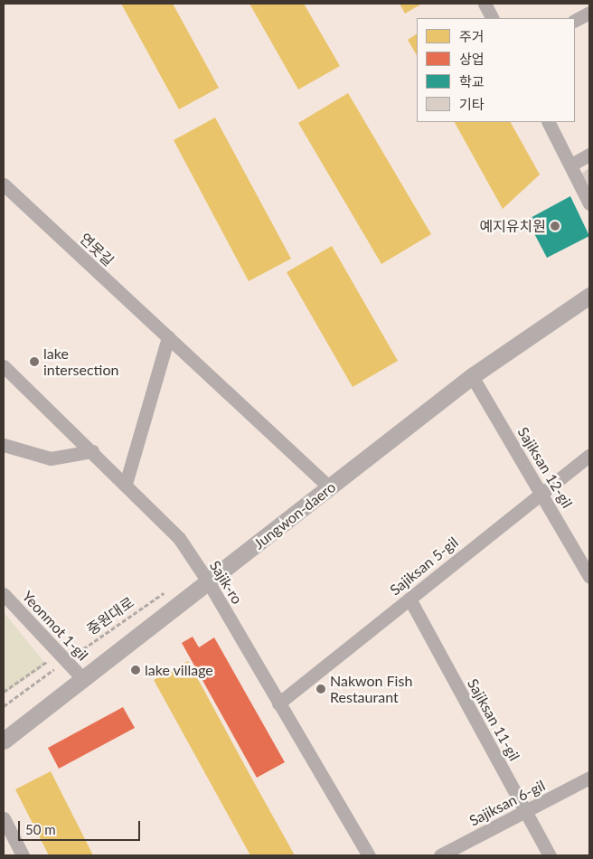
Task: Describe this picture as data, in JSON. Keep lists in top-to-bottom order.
{
  "streets": {
    "street": [
      "연못길",
      "Sajiksan 12-gil",
      "Jungwon-daero",
      "Sajiksan 5-gil",
      "Sajik-ro",
      "Yeonmot 1-gil",
      "Sajiksan 11-gil",
      "Sajiksan 6-gil"
    ],
    "path": ["중원대로"]
  },
  "crossings": [
    ["연못길", "Jungwon-daero"],
    ["Sajiksan 12-gil", "Jungwon-daero"],
    ["Sajiksan 12-gil", "Sajiksan 5-gil"],
    ["Jungwon-daero", "Sajik-ro"],
    ["Jungwon-daero", "Yeonmot 1-gil"],
    ["Sajiksan 5-gil", "Sajik-ro"],
    ["Sajiksan 5-gil", "Sajiksan 11-gil"],
    ["중원대로", "Yeonmot 1-gil"],
    ["Sajiksan 11-gil", "Sajiksan 6-gil"]
  ],
  "places": [
    "예지유치원",
    "lake intersection",
    "lake village",
    "Nakwon Fish Restaurant"
  ],
  "legend": [
    "주거",
    "상업",
    "학교",
    "기타"
  ],
  "scale_bar": "50 m"
}
